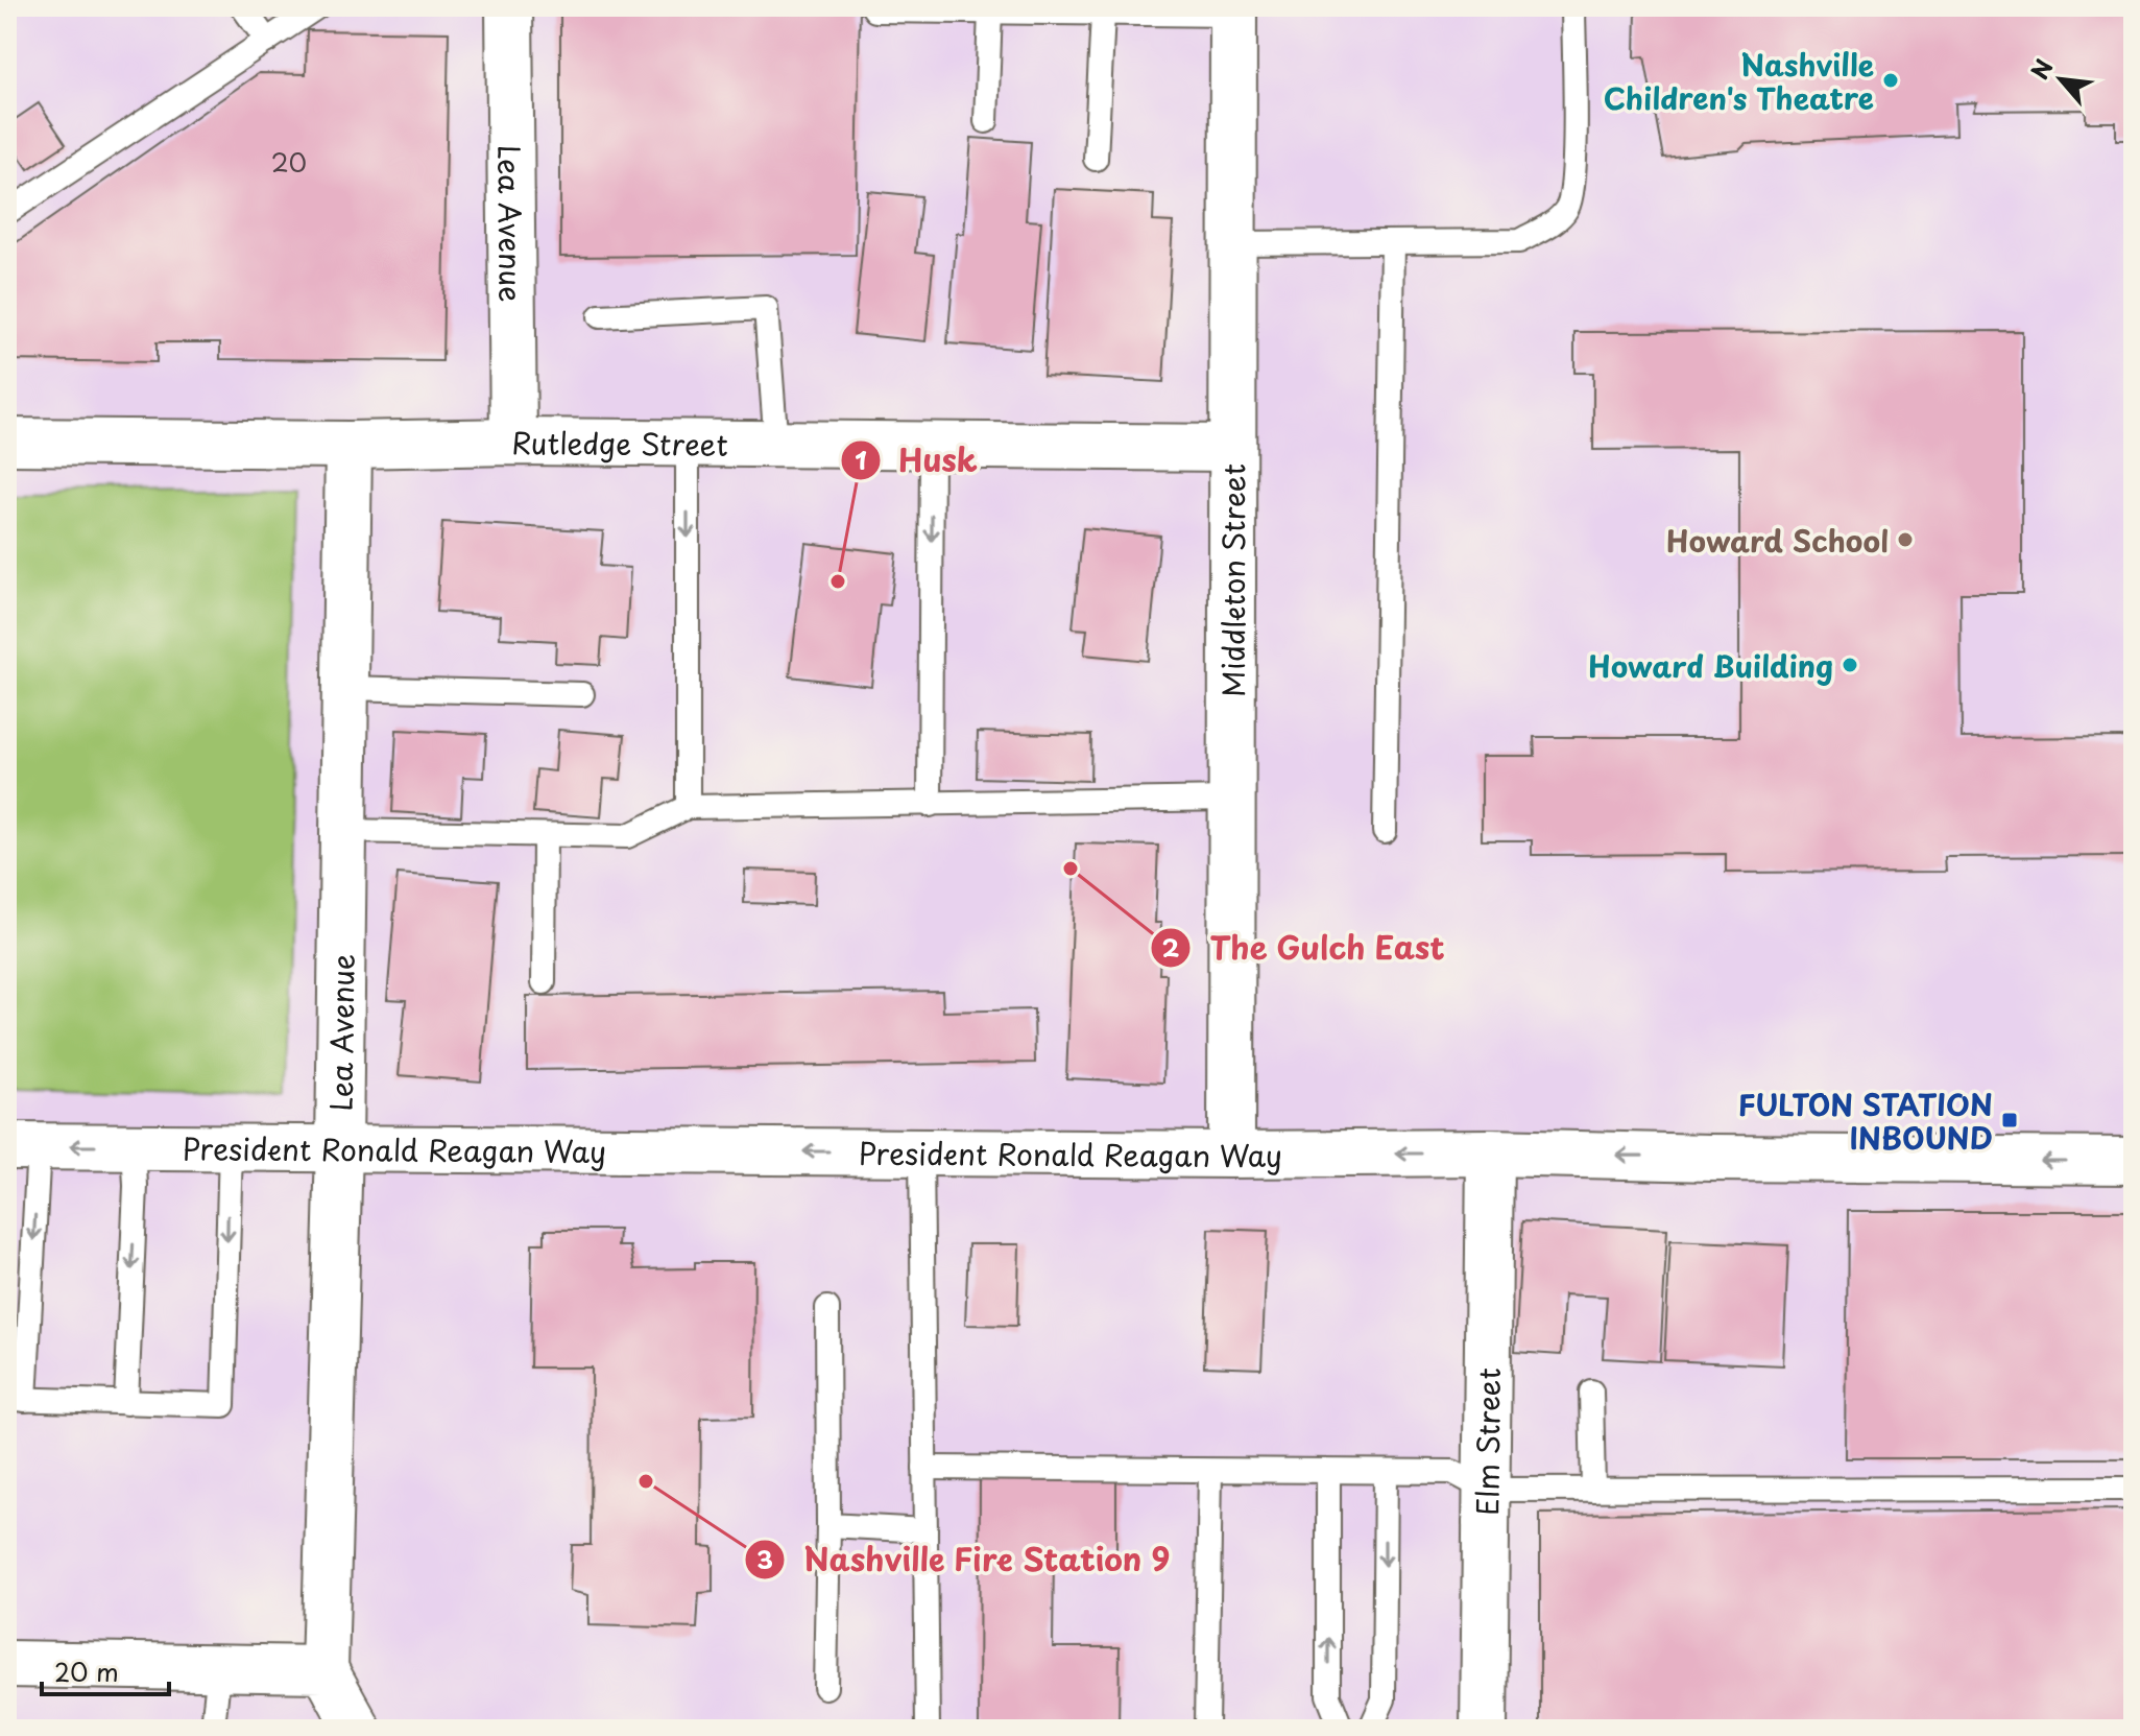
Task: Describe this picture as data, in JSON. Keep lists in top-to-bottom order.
{
  "streets": {
    "street": [
      "Lea Avenue",
      "Rutledge Street",
      "Middleton Street",
      "President Ronald Reagan Way",
      "Elm Street"
    ]
  },
  "crossings": [
    ["Lea Avenue", "Rutledge Street"],
    ["Lea Avenue", "President Ronald Reagan Way"],
    ["Rutledge Street", "Middleton Street"],
    ["Middleton Street", "President Ronald Reagan Way"],
    ["President Ronald Reagan Way", "Elm Street"]
  ],
  "one_way": ["President Ronald Reagan Way"],
  "places": {
    "other": [
      "Nashville Children's Theatre",
      "Howard School",
      "Husk",
      "Howard Building",
      "The Gulch East",
      "Nashville Fire Station 9"
    ],
    "transit": ["FULTON STATION INBOUND"]
  },
  "house_numbers": ["20"],
  "scale_bar": "20 m",
  "north": "top left"
}
